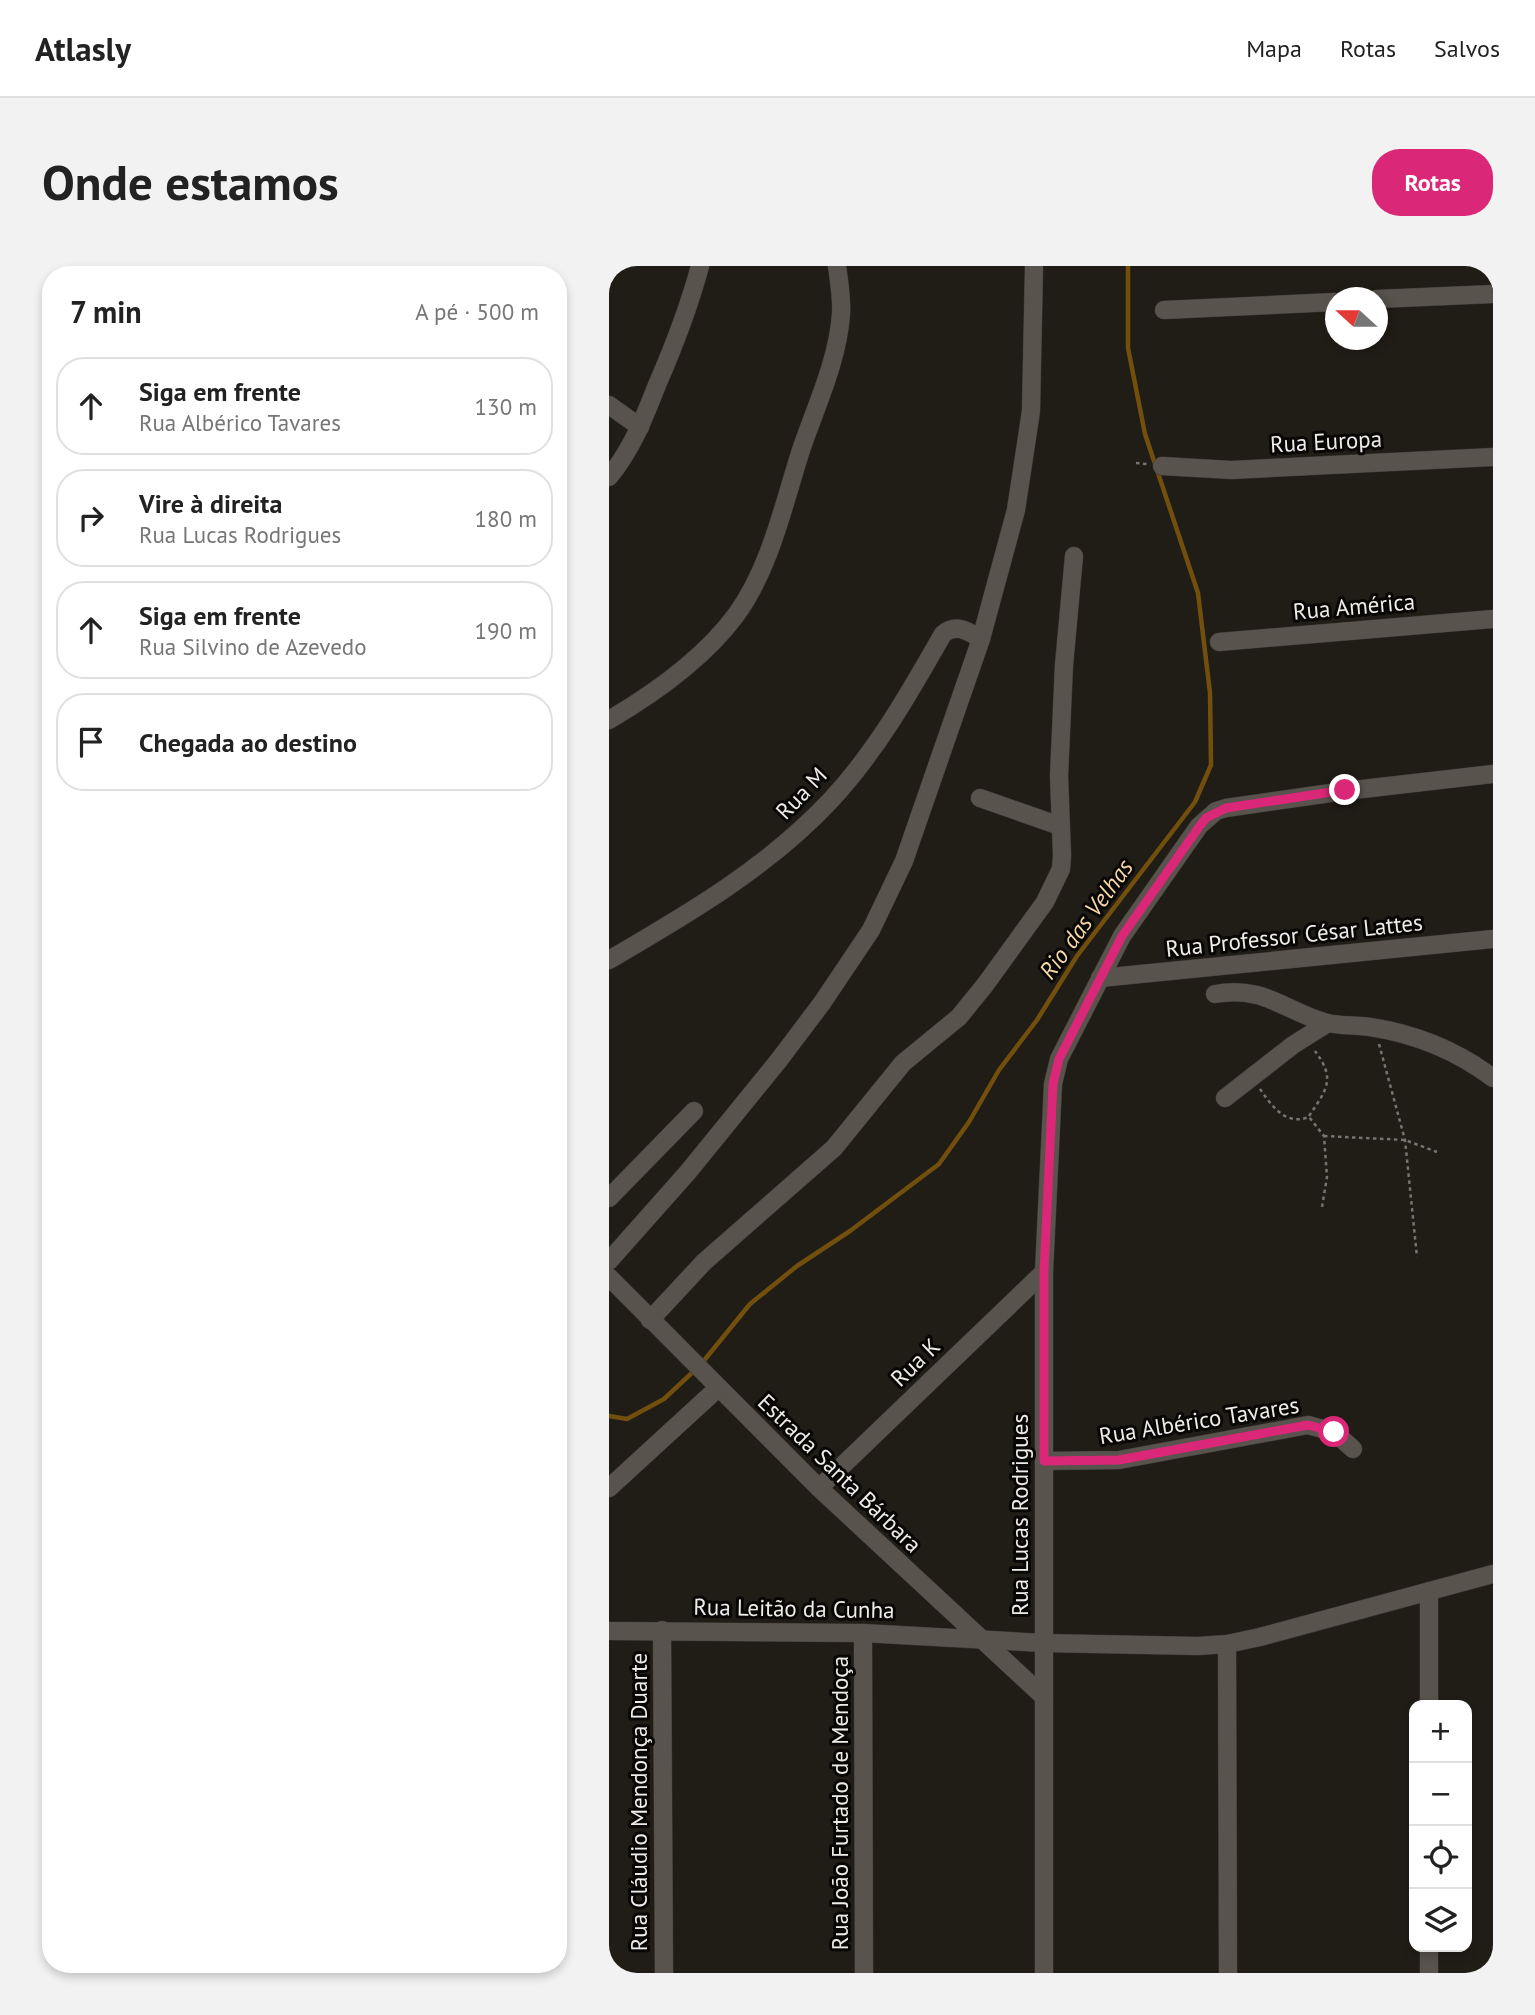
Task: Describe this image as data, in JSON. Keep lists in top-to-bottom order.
{
  "streets": {
    "street": [
      "Rua Europa",
      "Rua América",
      "Rua M",
      "Rua Professor César Lattes",
      "Rua K",
      "Rua Albérico Tavares",
      "Estrada Santa Bárbara",
      "Rua Lucas Rodrigues",
      "Rua Leitão da Cunha",
      "Rua Cláudio Mendonça Duarte",
      "Rua João Furtado de Mendoça"
    ]
  },
  "crossings": [
    ["Rua Professor César Lattes", "Rua Lucas Rodrigues"],
    ["Rua K", "Estrada Santa Bárbara"],
    ["Rua K", "Rua Lucas Rodrigues"],
    ["Rua Albérico Tavares", "Rua Lucas Rodrigues"],
    ["Estrada Santa Bárbara", "Rua Lucas Rodrigues"],
    ["Estrada Santa Bárbara", "Rua Leitão da Cunha"],
    ["Rua Lucas Rodrigues", "Rua Leitão da Cunha"],
    ["Rua Leitão da Cunha", "Rua Cláudio Mendonça Duarte"],
    ["Rua Leitão da Cunha", "Rua João Furtado de Mendoça"]
  ],
  "water": ["Rio das Velhas"],
  "north": "left",
  "page": {
    "header": "Atlasly",
    "nav": ["Mapa", "Rotas", "Salvos"],
    "buttons": "Rotas",
    "title": "Onde estamos",
    "heading": ["7 min", "A pé · 500 m"],
    "list": [
      ["Siga em frente", "Rua Albérico Tavares", "130 m"],
      ["Vire à direita", "Rua Lucas Rodrigues", "180 m"],
      ["Siga em frente", "Rua Silvino de Azevedo", "190 m"],
      "Chegada ao destino"
    ],
    "map_buttons": ["+", "−"]
  }
}
